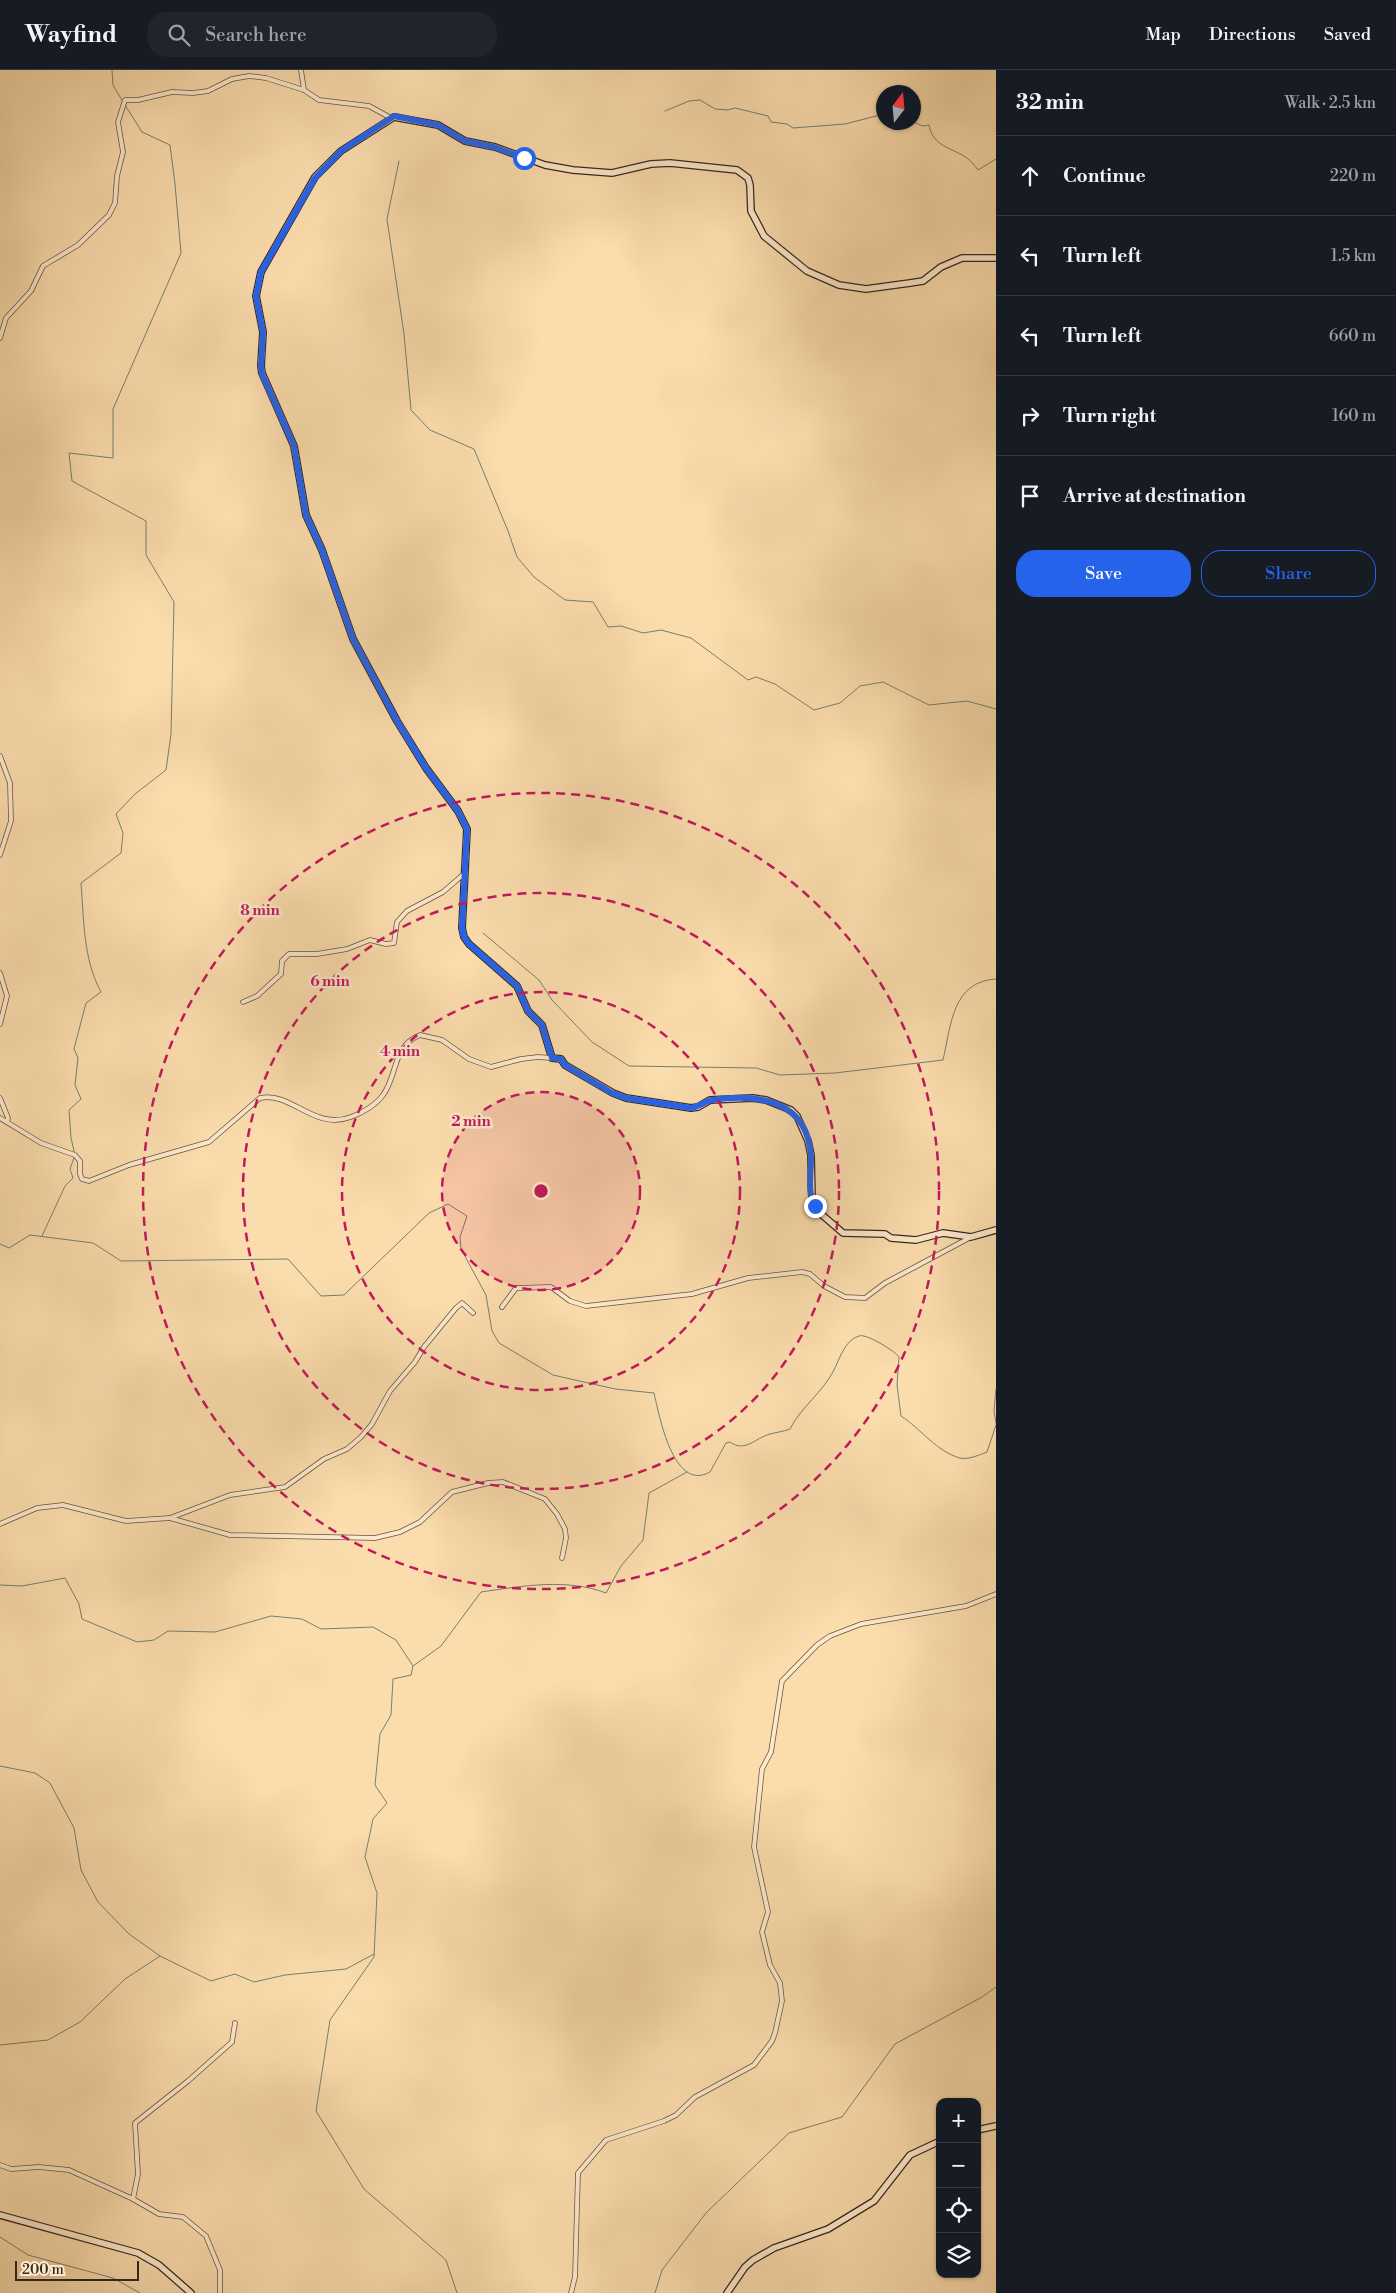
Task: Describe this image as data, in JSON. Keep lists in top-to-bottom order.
{
  "scale_bar": "200 m",
  "north": "top",
  "page": {
    "header": "Wayfind",
    "search": "Search here",
    "nav": ["Map", "Directions", "Saved"],
    "heading": ["32 min", "Walk · 2.5 km"],
    "list": [
      ["Continue", "220 m"],
      ["Turn left", "1.5 km"],
      ["Turn left", "660 m"],
      ["Turn right", "160 m"],
      "Arrive at destination"
    ],
    "buttons": ["Save", "Share"],
    "map_buttons": ["+", "−"],
    "scale": "200 m"
  },
  "rings": [
    "8 min",
    "6 min",
    "4 min",
    "2 min"
  ]
}
